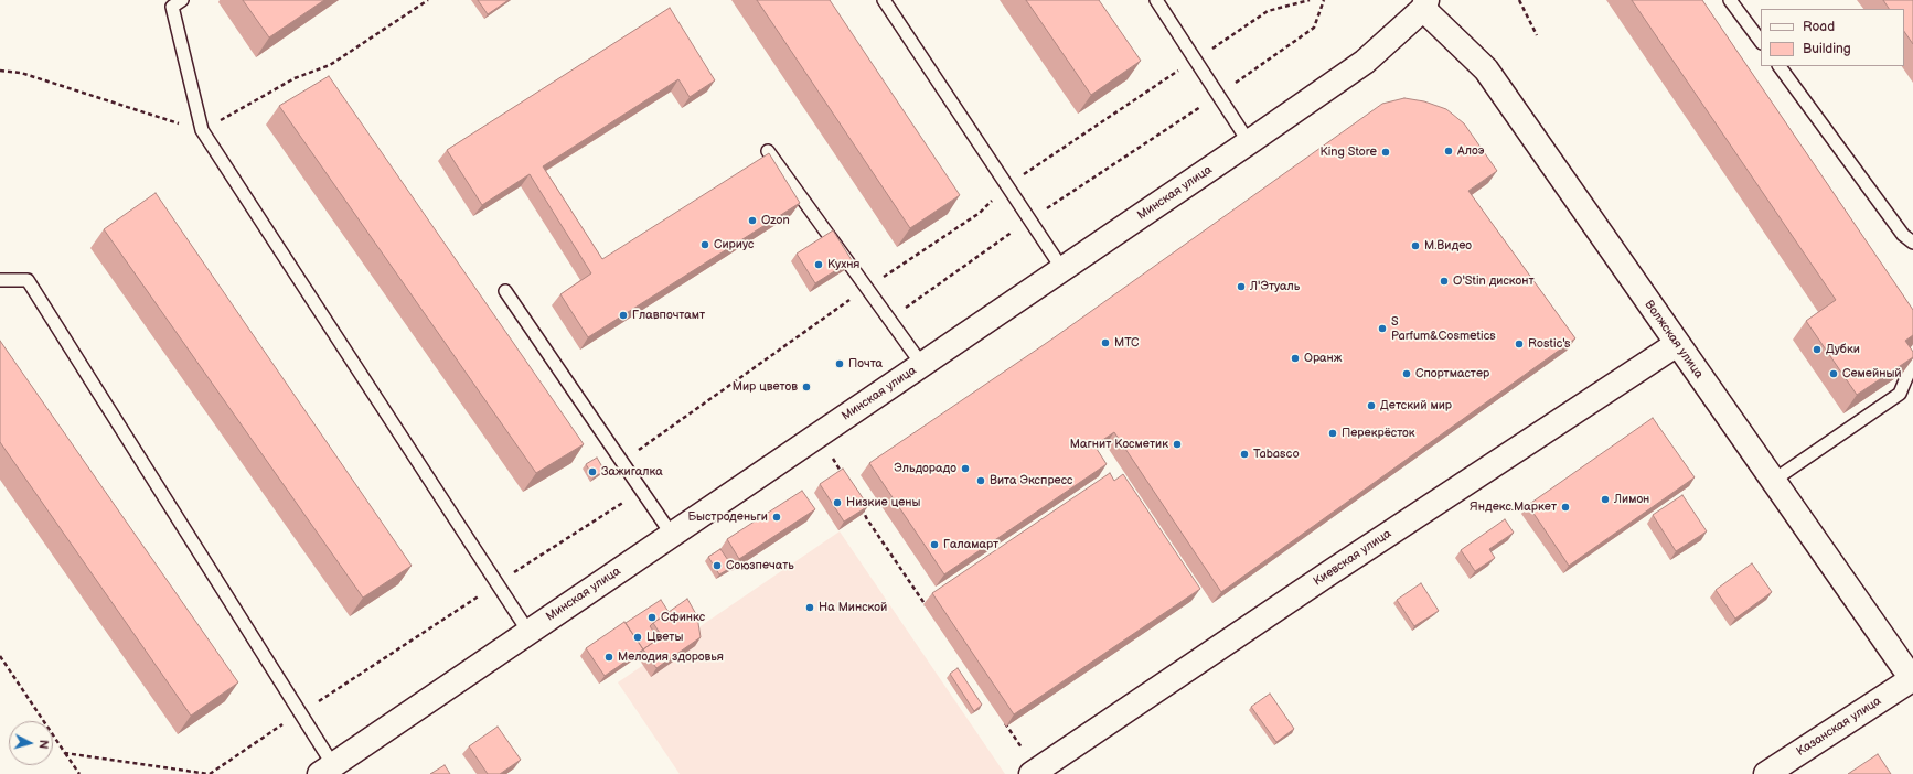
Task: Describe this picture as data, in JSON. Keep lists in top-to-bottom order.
{
  "streets": {
    "street": [
      "Минская улица",
      "Волжская улица",
      "Киевская улица",
      "Казанская улица"
    ]
  },
  "crossings": [
    ["Минская улица", "Волжская улица"],
    ["Волжская улица", "Киевская улица"],
    ["Волжская улица", "Казанская улица"]
  ],
  "places": [
    "Алоэ",
    "King Store",
    "Ozon",
    "Сириус",
    "М.Видео",
    "Кухня",
    "O'Stin дисконт",
    "Л'Этуаль",
    "Главпочтамт",
    "S Parfum&Cosmetics",
    "МТС",
    "Rostic's",
    "Дубки",
    "Оранж",
    "Почта",
    "Спортмастер",
    "Семейный",
    "Мир цветов",
    "Детский мир",
    "Перекрёсток",
    "Магнит Косметик",
    "Tabasco",
    "Эльдорадо",
    "Зажигалка",
    "Вита Экспресс",
    "Лимон",
    "Низкие цены",
    "Яндекс.Маркет",
    "Быстроденьги",
    "Галамарт",
    "Союзпечать",
    "На Минской",
    "Сфинкс",
    "Цветы",
    "Мелодия здоровья"
  ],
  "legend": ["Road", "Building"],
  "north": "right"
}
